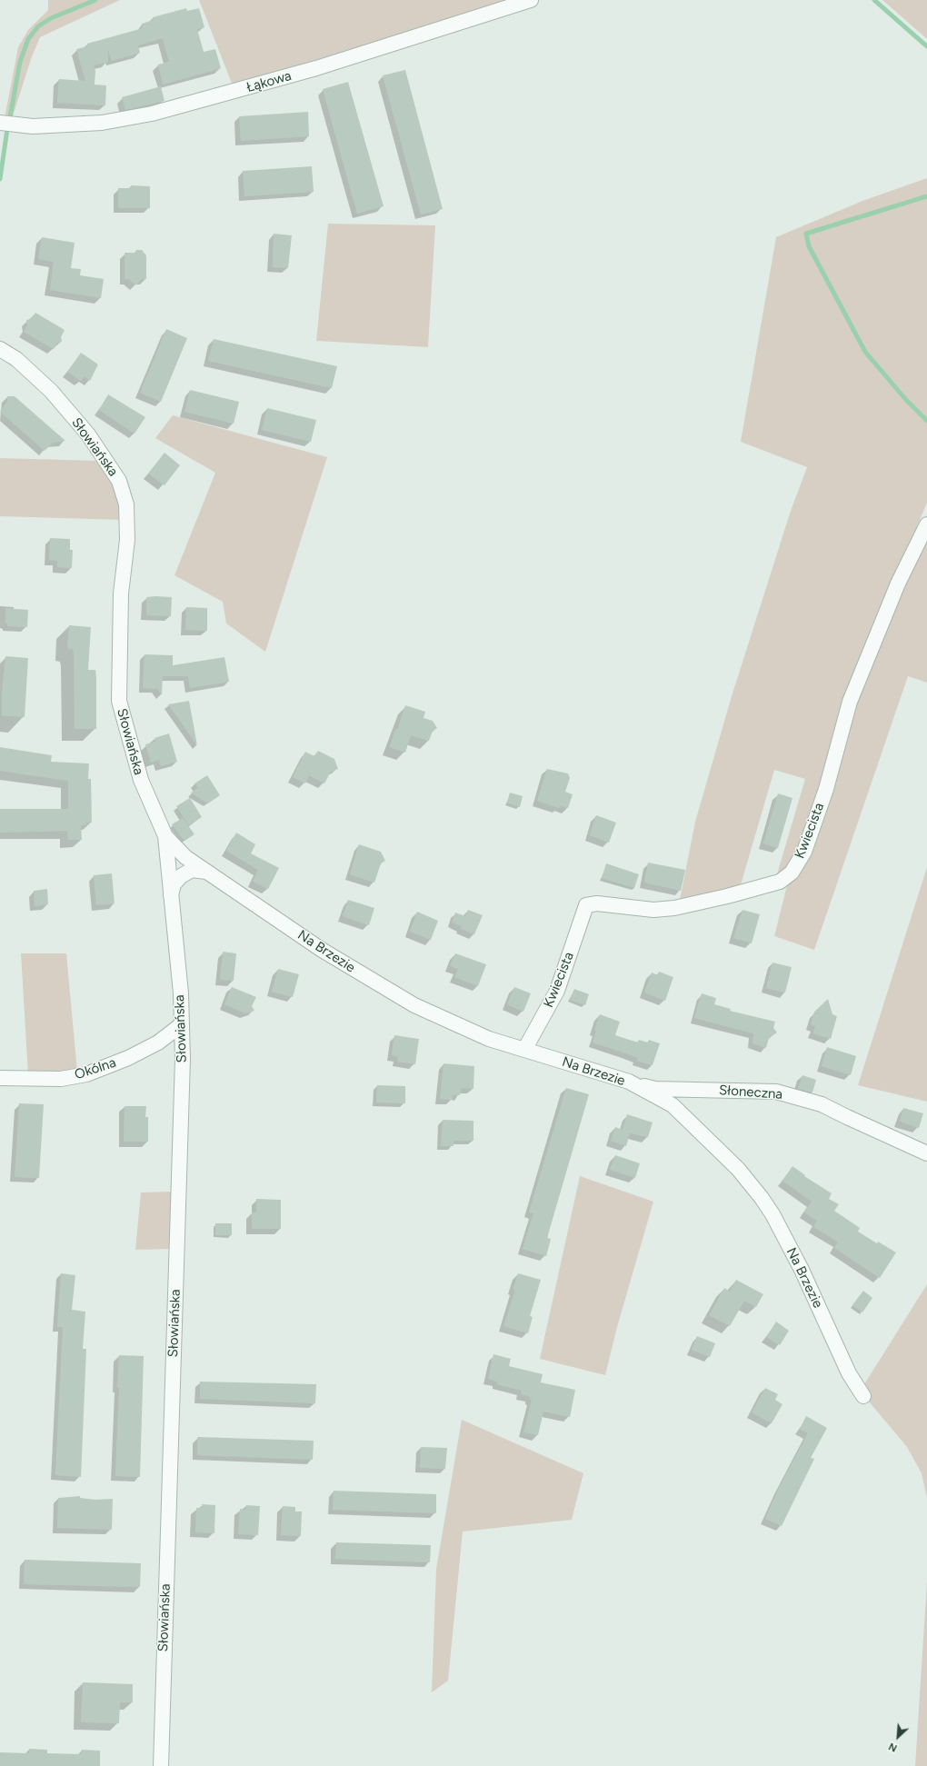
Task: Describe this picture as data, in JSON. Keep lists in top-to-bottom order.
{
  "streets": {
    "street": [
      "Łąkowa",
      "Słowiańska",
      "Kwiecista",
      "Na Brzezie",
      "Okólna",
      "Słoneczna"
    ]
  },
  "crossings": [
    ["Słowiańska", "Na Brzezie"],
    ["Słowiańska", "Okólna"],
    ["Kwiecista", "Na Brzezie"],
    ["Na Brzezie", "Słoneczna"]
  ],
  "north": "bottom left"
}
